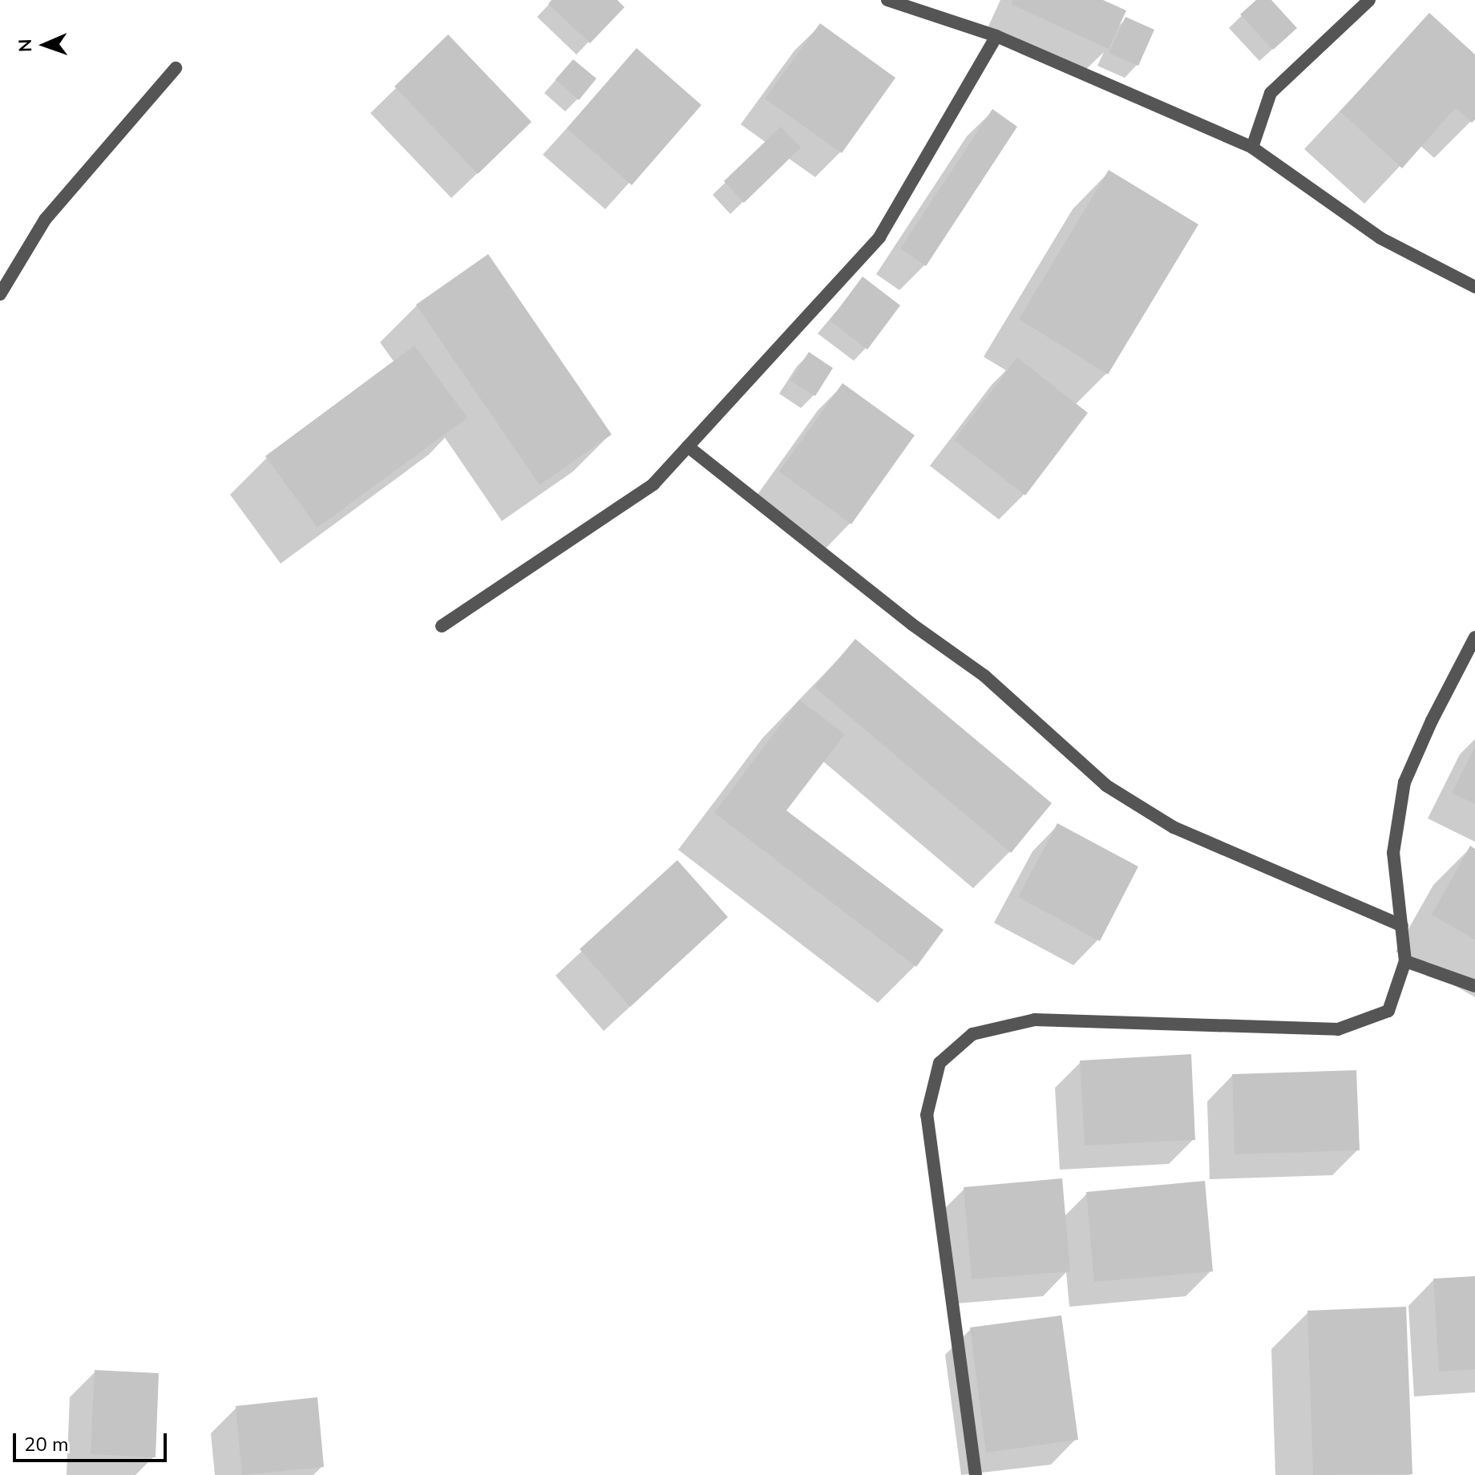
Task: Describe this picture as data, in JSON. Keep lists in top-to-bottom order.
{
  "scale_bar": "20 m",
  "north": "left"
}
